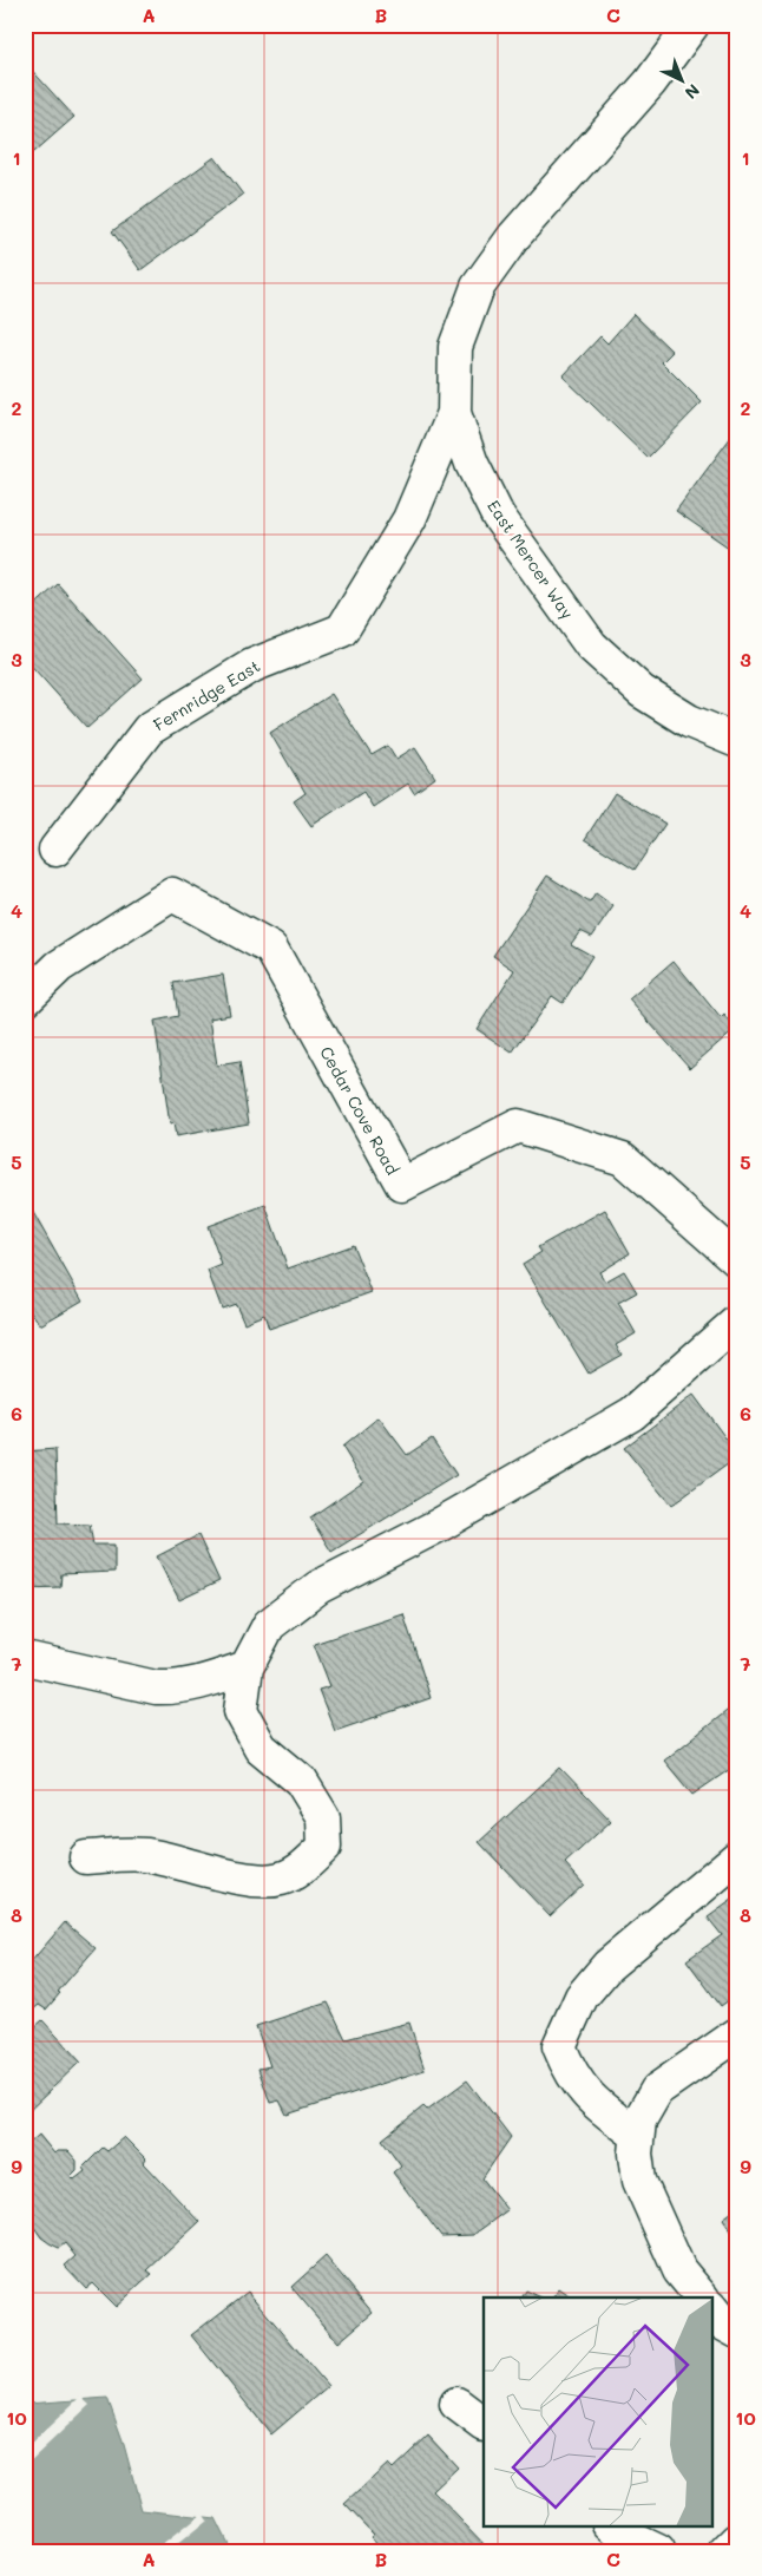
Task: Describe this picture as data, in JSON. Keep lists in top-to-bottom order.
{
  "streets": {
    "street": ["East Mercer Way", "Fernridge East", "Cedar Cove Road"]
  },
  "crossings": [
    ["East Mercer Way", "Fernridge East"]
  ],
  "north": "bottom right",
  "grid": {
    "columns": ["A", "B", "C"],
    "rows": [
      "1",
      "2",
      "3",
      "4",
      "5",
      "6",
      "7",
      "8",
      "9",
      "10"
    ]
  }
}
